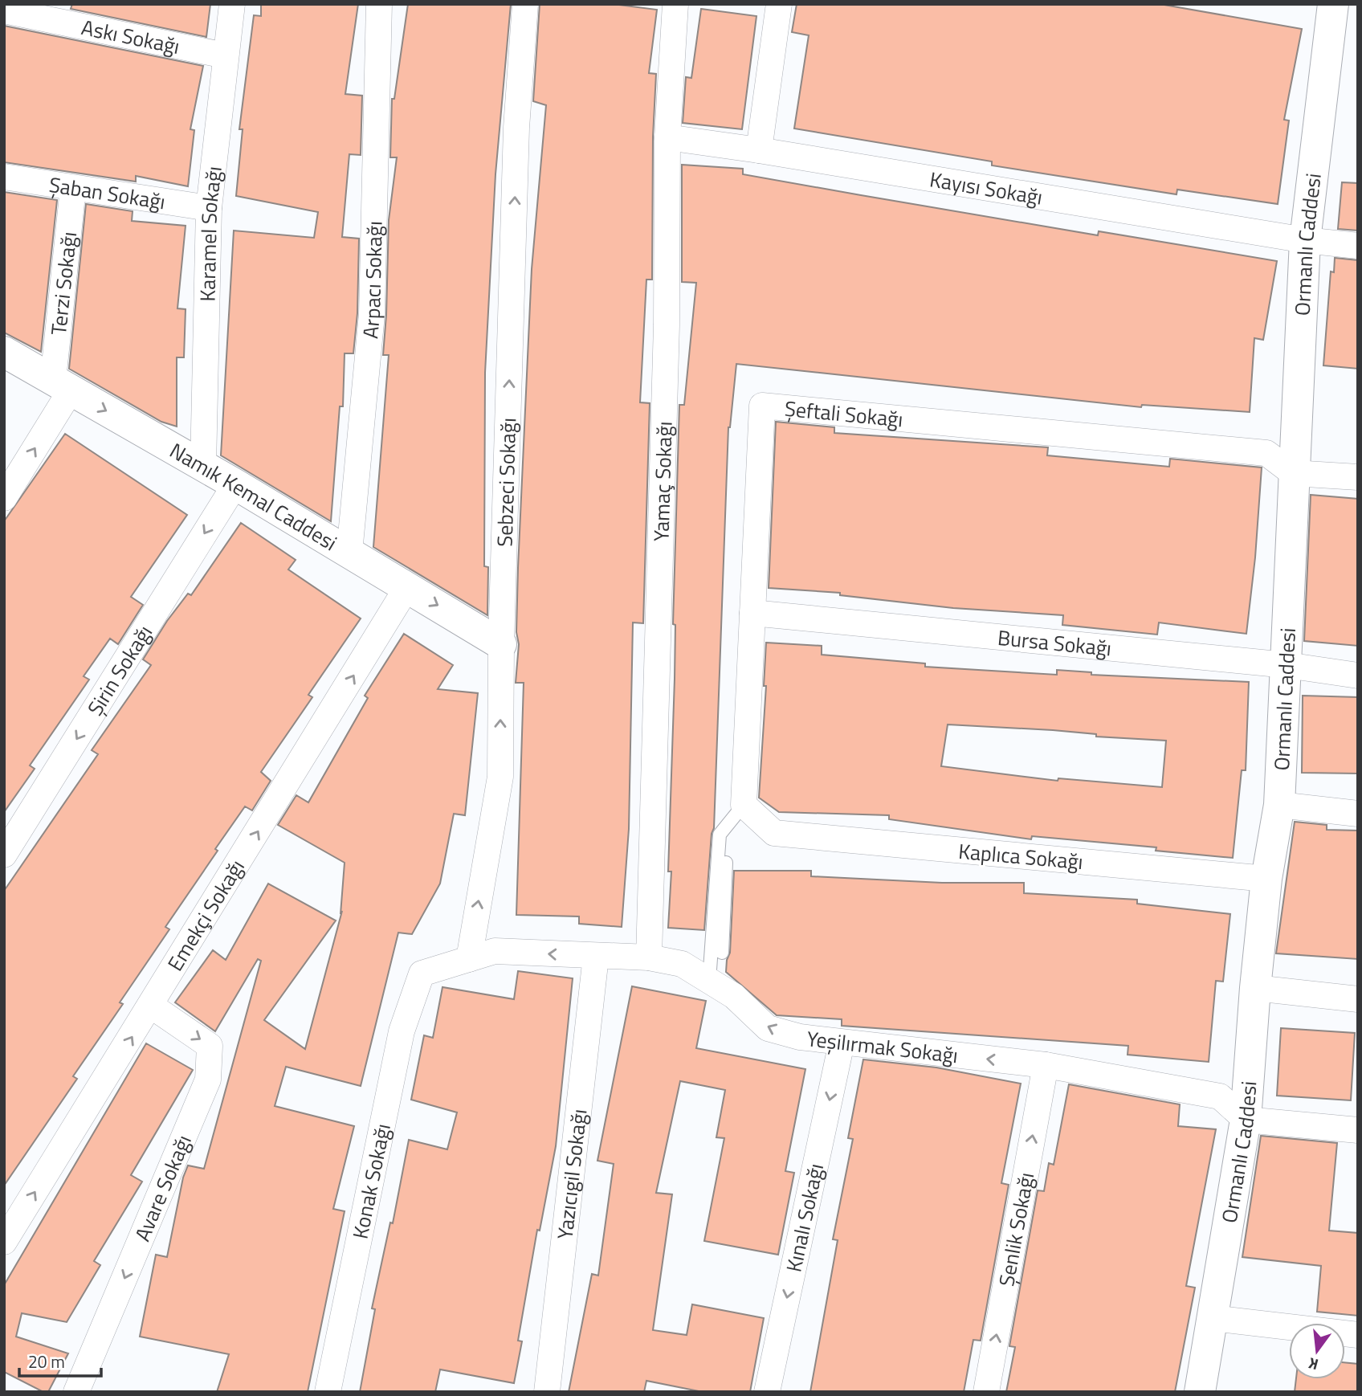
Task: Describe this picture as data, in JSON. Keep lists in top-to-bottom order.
{
  "streets": {
    "main road": ["Ormanlı Caddesi", "Namık Kemal Caddesi"],
    "street": [
      "Askı Sokağı",
      "Kayısı Sokağı",
      "Şaban Sokağı",
      "Karamel Sokağı",
      "Arpacı Sokağı",
      "Terzi Sokağı",
      "Şeftali Sokağı",
      "Yamaç Sokağı",
      "Sebzeci Sokağı",
      "Bursa Sokağı",
      "Şirin Sokağı",
      "Kaplıca Sokağı",
      "Emekçi Sokağı",
      "Yeşilırmak Sokağı",
      "Yazıcıgil Sokağı",
      "Konak Sokağı",
      "Avare Sokağı",
      "Kınalı Sokağı",
      "Şenlik Sokağı"
    ]
  },
  "crossings": [
    ["Askı Sokağı", "Karamel Sokağı"],
    ["Kayısı Sokağı", "Ormanlı Caddesi"],
    ["Kayısı Sokağı", "Yamaç Sokağı"],
    ["Şaban Sokağı", "Karamel Sokağı"],
    ["Şaban Sokağı", "Terzi Sokağı"],
    ["Karamel Sokağı", "Namık Kemal Caddesi"],
    ["Ormanlı Caddesi", "Şeftali Sokağı"],
    ["Ormanlı Caddesi", "Bursa Sokağı"],
    ["Ormanlı Caddesi", "Kaplıca Sokağı"],
    ["Ormanlı Caddesi", "Yeşilırmak Sokağı"],
    ["Arpacı Sokağı", "Namık Kemal Caddesi"],
    ["Terzi Sokağı", "Namık Kemal Caddesi"],
    ["Şeftali Sokağı", "Bursa Sokağı"],
    ["Şeftali Sokağı", "Kaplıca Sokağı"],
    ["Yamaç Sokağı", "Yeşilırmak Sokağı"],
    ["Sebzeci Sokağı", "Namık Kemal Caddesi"],
    ["Sebzeci Sokağı", "Yeşilırmak Sokağı"],
    ["Namık Kemal Caddesi", "Şirin Sokağı"],
    ["Namık Kemal Caddesi", "Emekçi Sokağı"],
    ["Emekçi Sokağı", "Avare Sokağı"],
    ["Yeşilırmak Sokağı", "Yazıcıgil Sokağı"],
    ["Yeşilırmak Sokağı", "Konak Sokağı"],
    ["Yeşilırmak Sokağı", "Kınalı Sokağı"],
    ["Yeşilırmak Sokağı", "Şenlik Sokağı"]
  ],
  "one_way": [
    "Sebzeci Sokağı",
    "Namık Kemal Caddesi",
    "Şirin Sokağı",
    "Emekçi Sokağı",
    "Yeşilırmak Sokağı",
    "Avare Sokağı",
    "Kınalı Sokağı",
    "Şenlik Sokağı"
  ],
  "scale_bar": "20 m",
  "north": "bottom"
}
